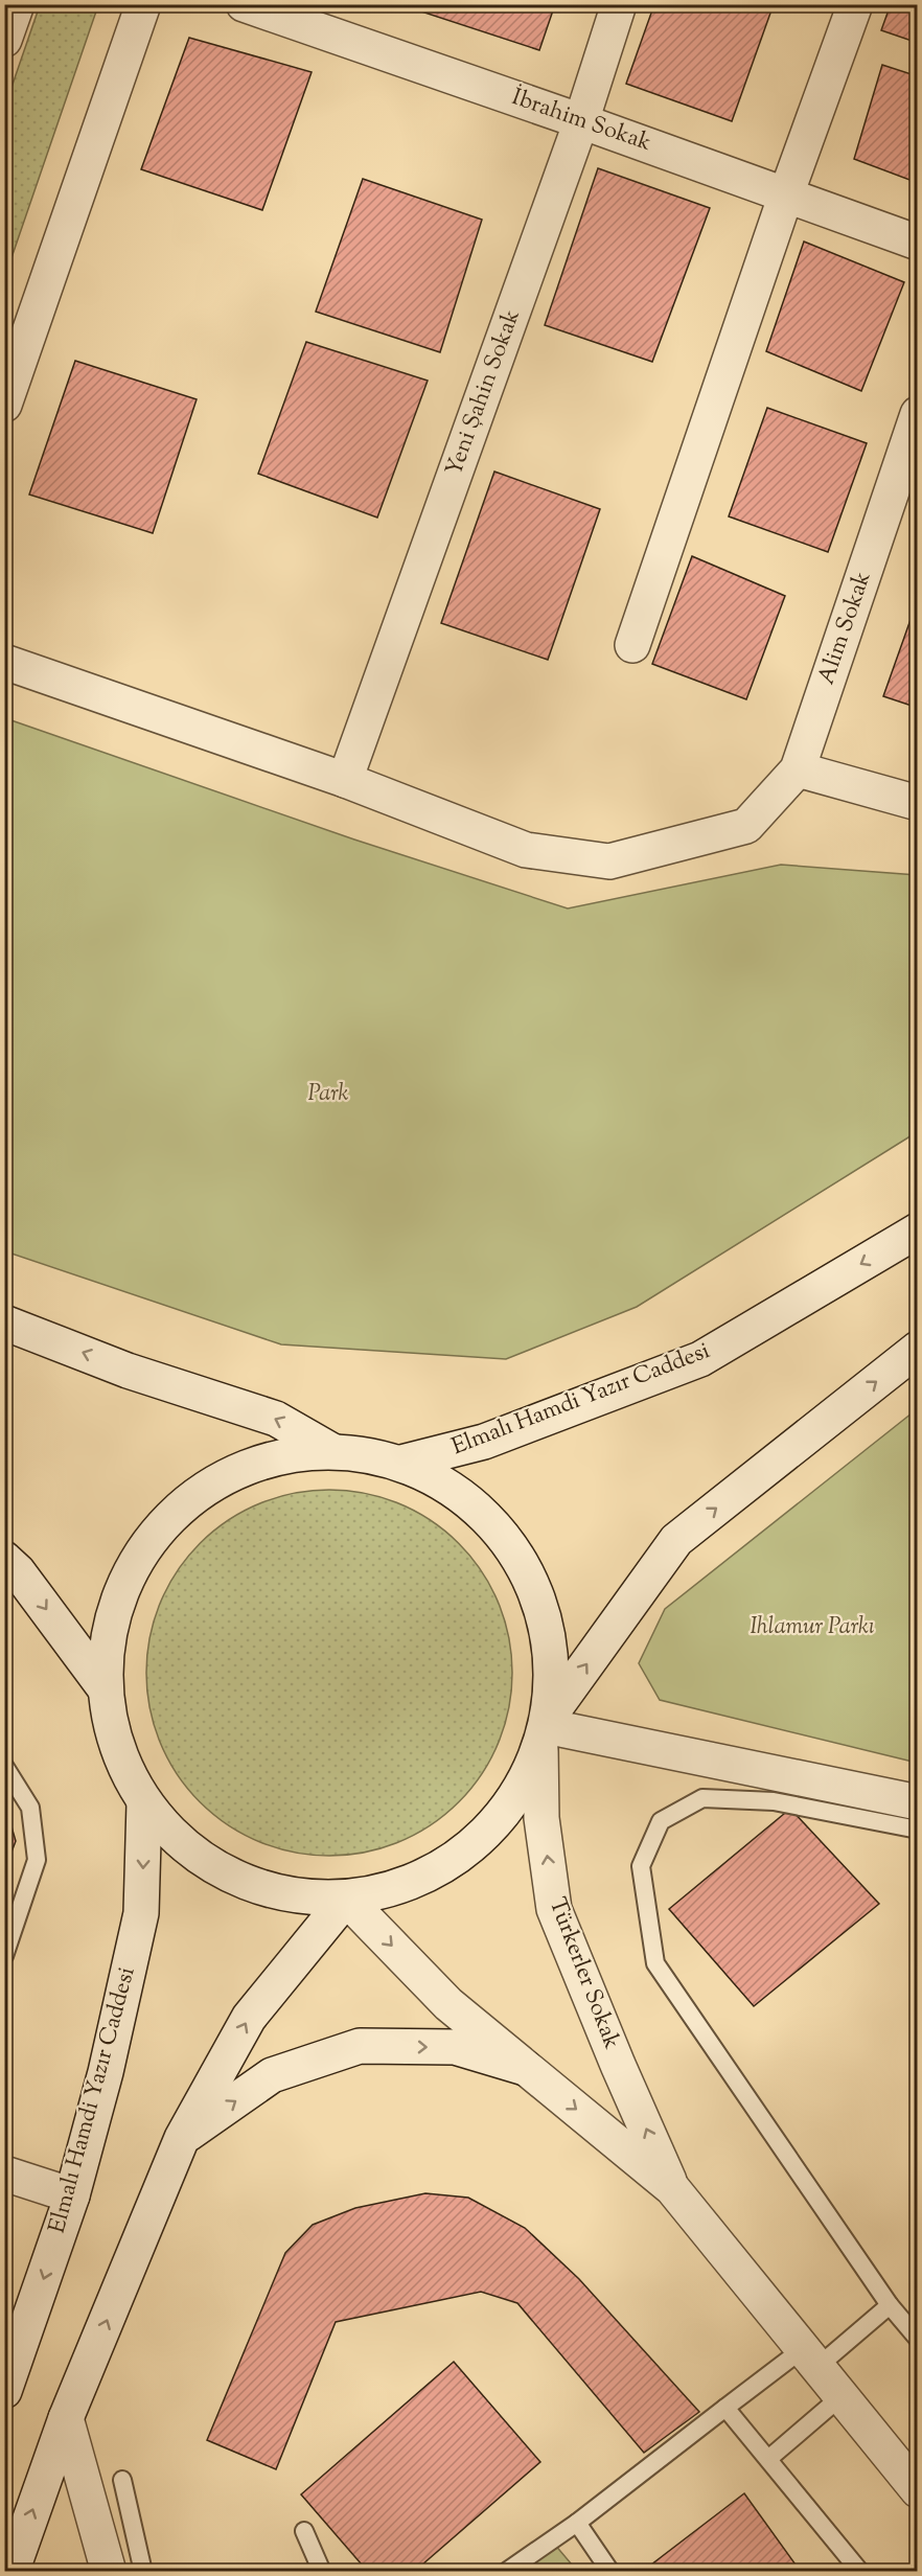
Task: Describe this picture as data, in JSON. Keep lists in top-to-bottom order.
{
  "streets": {
    "street": [
      "İbrahim Sokak",
      "Yeni Şahin Sokak",
      "Alim Sokak",
      "Elmalı Hamdi Yazır Caddesi",
      "Türkerler Sokak"
    ]
  },
  "crossings": [
    ["İbrahim Sokak", "Yeni Şahin Sokak"],
    ["Yeni Şahin Sokak", "Alim Sokak"],
    ["Elmalı Hamdi Yazır Caddesi", "Türkerler Sokak"]
  ],
  "parks": ["Park", "Ihlamur Parkı"]
}
